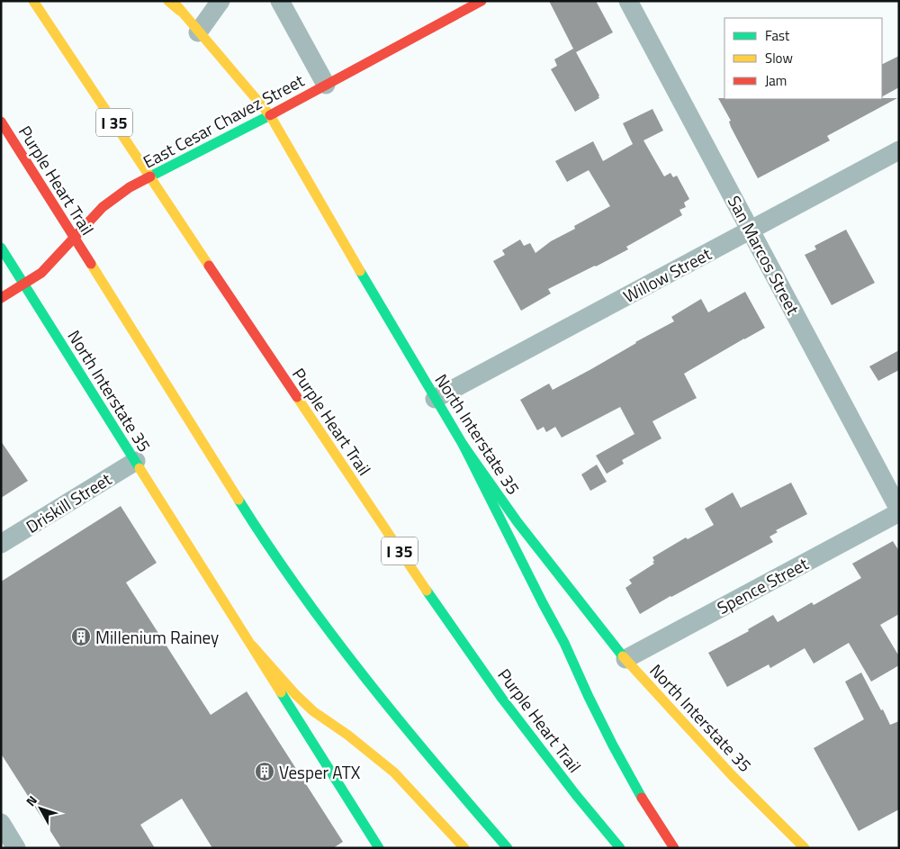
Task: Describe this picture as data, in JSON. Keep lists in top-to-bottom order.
{
  "streets": {
    "main road": [
      "East Cesar Chavez Street",
      "I 35",
      "Purple Heart Trail",
      "North Interstate 35"
    ],
    "street": [
      "San Marcos Street",
      "Willow Street",
      "Driskill Street",
      "Spence Street"
    ]
  },
  "crossings": [
    ["East Cesar Chavez Street", "North Interstate 35"],
    ["San Marcos Street", "Willow Street"],
    ["San Marcos Street", "Spence Street"],
    ["Willow Street", "North Interstate 35"],
    ["North Interstate 35", "Driskill Street"],
    ["North Interstate 35", "Spence Street"]
  ],
  "places": {
    "building": ["Millenium Rainey", "Vesper ATX"]
  },
  "legend": ["Fast", "Slow", "Jam"],
  "north": "top left"
}
